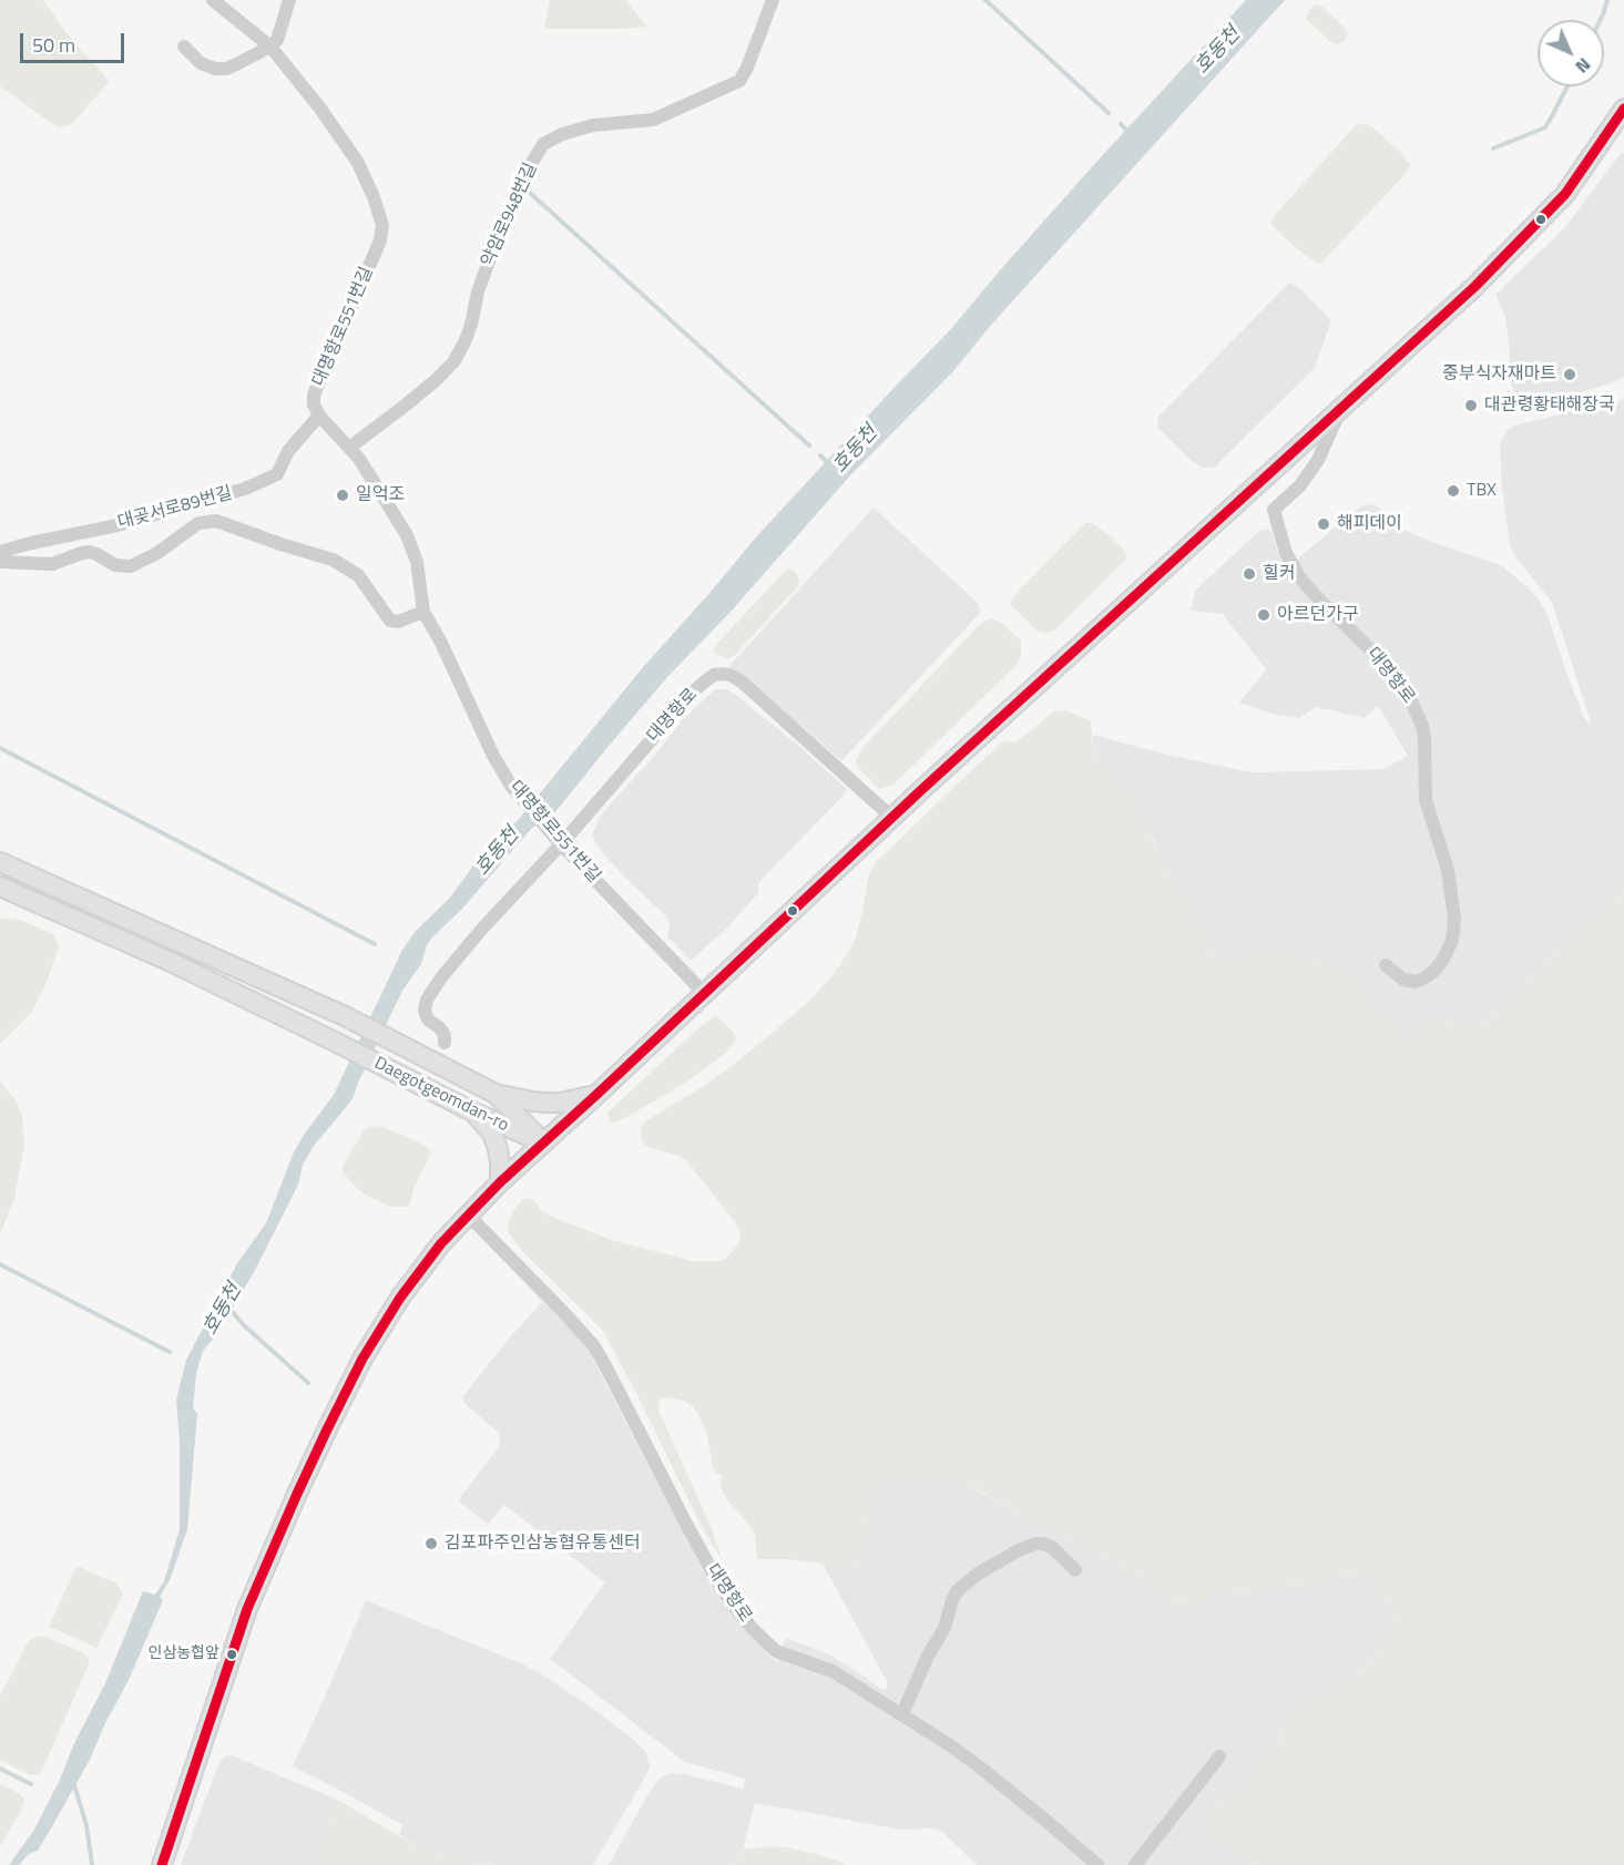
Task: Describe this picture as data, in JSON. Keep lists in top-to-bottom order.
{
  "streets": {
    "main road": ["Daegotgeomdan-ro"],
    "street": [
      "약암로948번길",
      "대명항로551번길",
      "대곶서로89번길",
      "대명항로"
    ]
  },
  "crossings": [
    ["약암로948번길", "대명항로551번길"],
    ["대명항로551번길", "대곶서로89번길"],
    ["대명항로551번길", "대명항로"]
  ],
  "water": ["호동천"],
  "places": [
    "중부식자재마트",
    "대관령황태해장국",
    "TBX",
    "일억조",
    "해피데이",
    "힐커",
    "아르던가구",
    "김포파주인삼농협유통센터",
    "인삼농협앞"
  ],
  "scale_bar": "50 m",
  "north": "bottom right"
}
